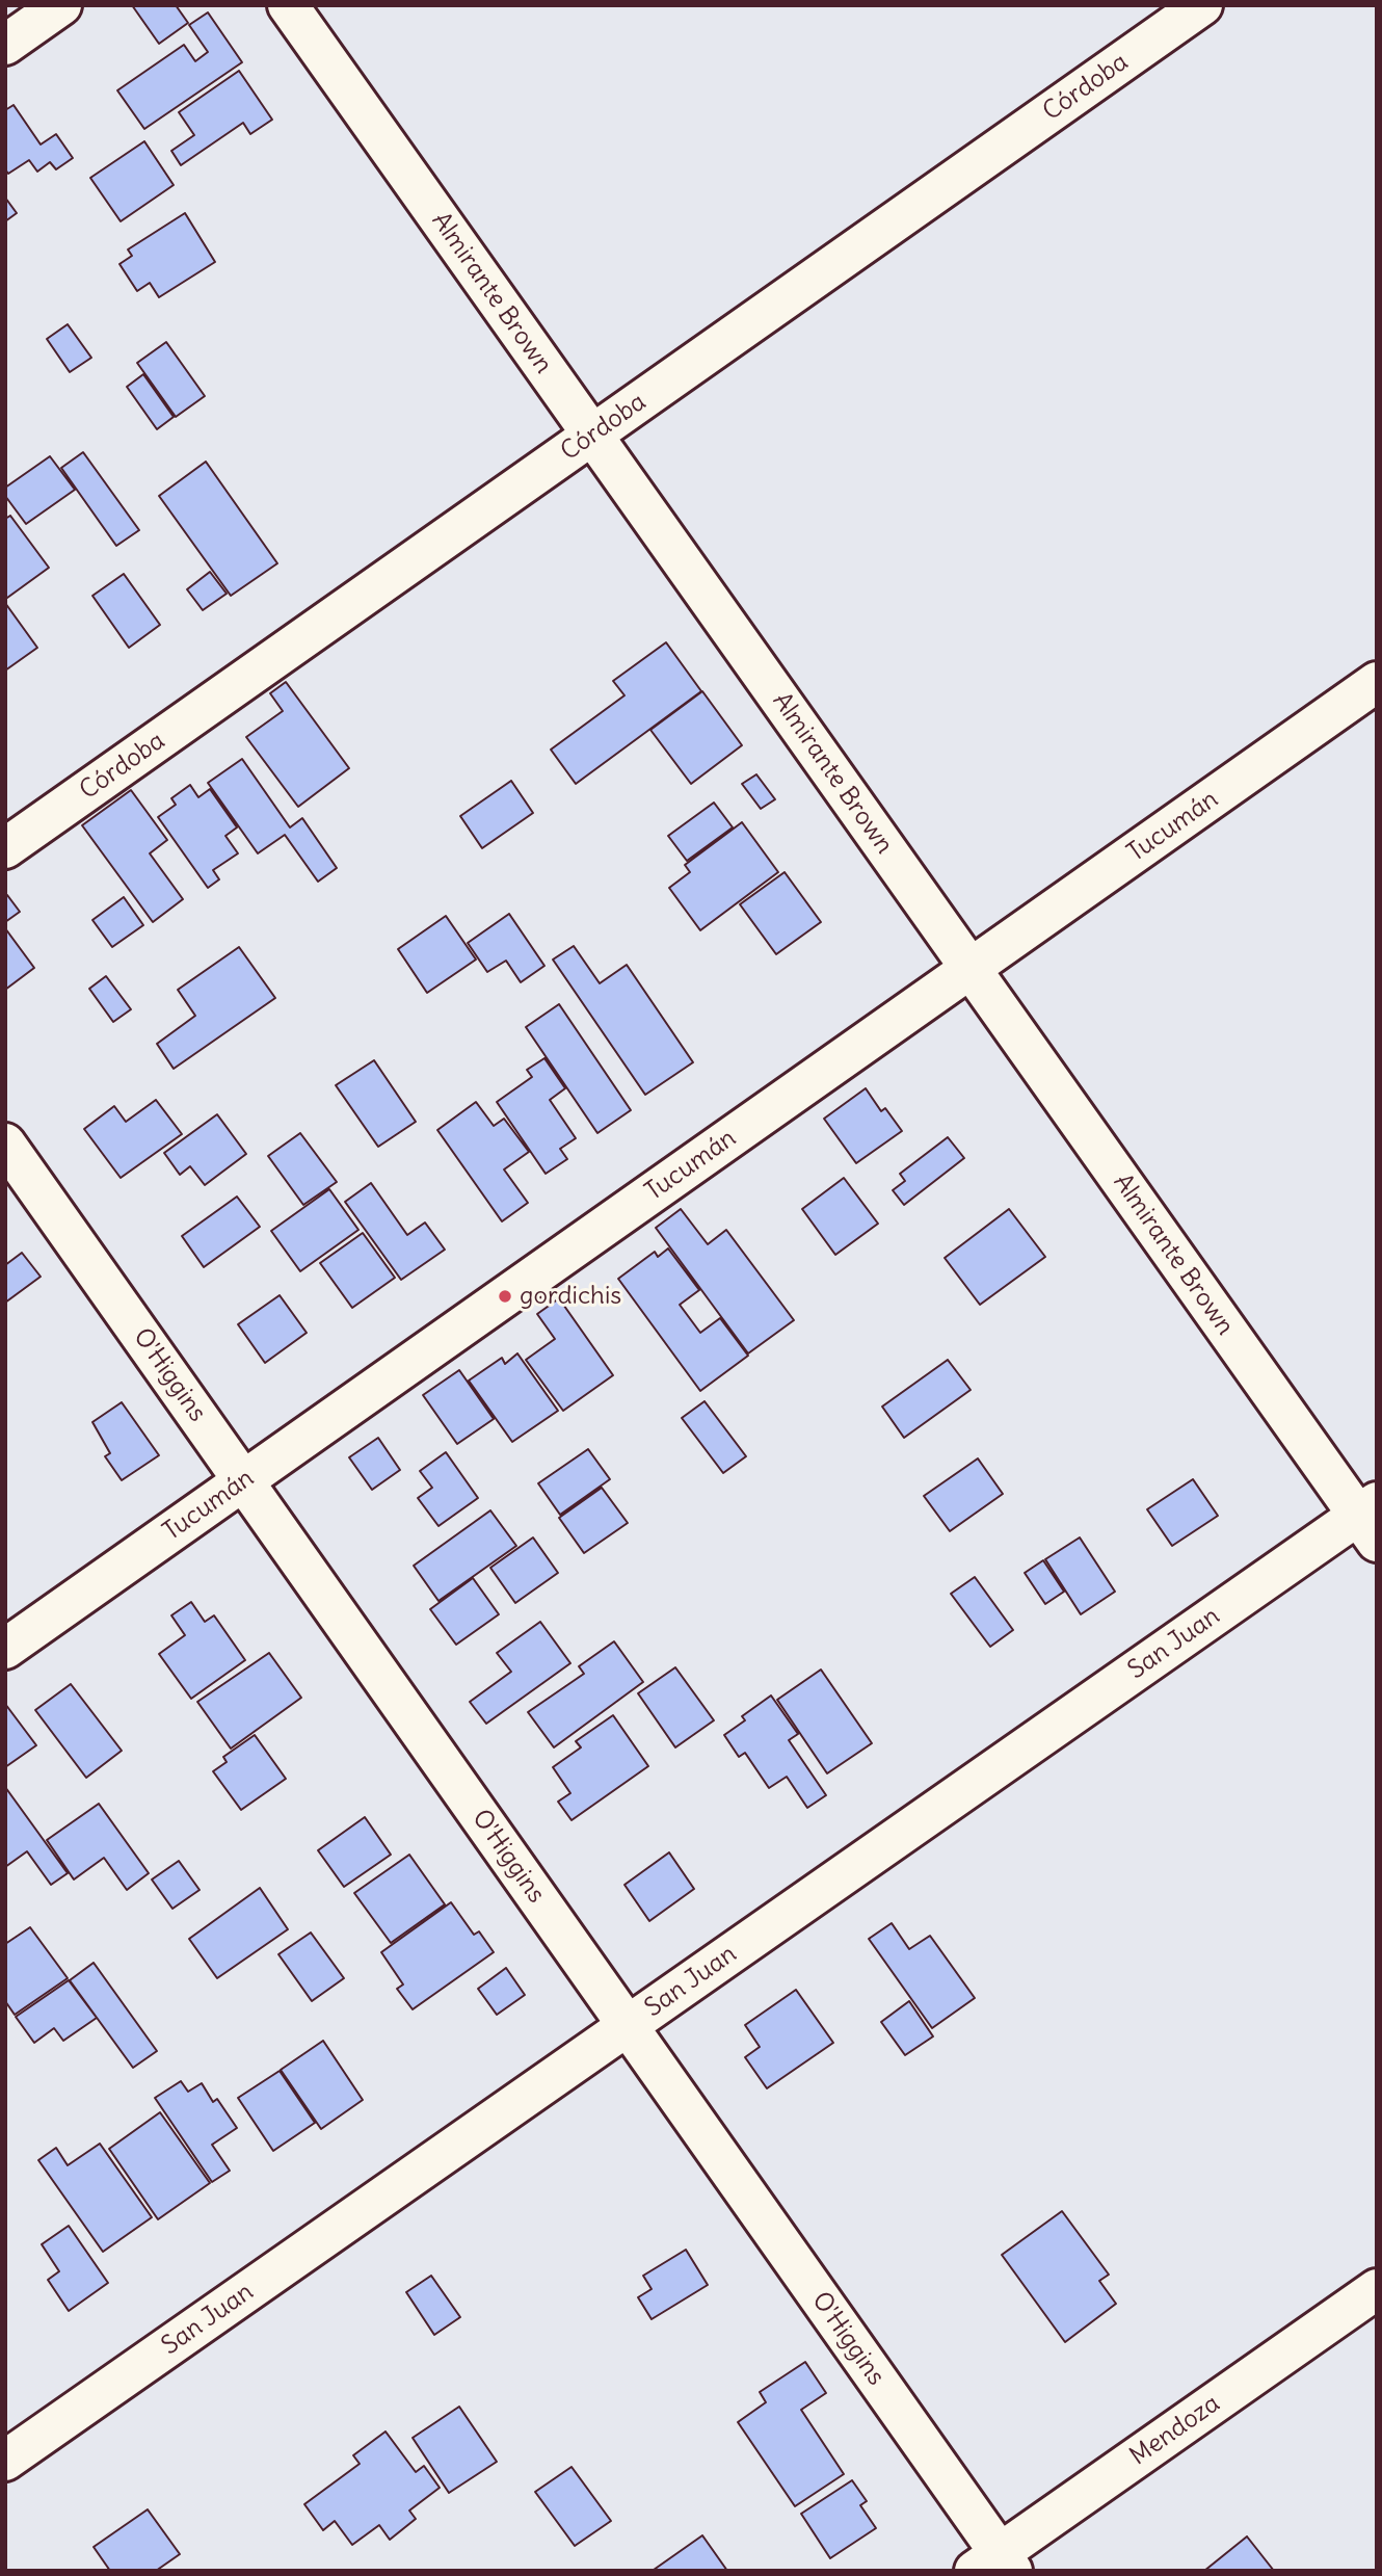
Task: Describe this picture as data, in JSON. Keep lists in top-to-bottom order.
{
  "streets": {
    "street": [
      "Córdoba",
      "Almirante Brown",
      "Tucumán",
      "O'Higgins",
      "San Juan",
      "Mendoza"
    ]
  },
  "crossings": [
    ["Córdoba", "Almirante Brown"],
    ["Almirante Brown", "Tucumán"],
    ["Almirante Brown", "San Juan"],
    ["Tucumán", "O'Higgins"],
    ["O'Higgins", "San Juan"],
    ["O'Higgins", "Mendoza"]
  ],
  "places": ["gordichis"]
}
